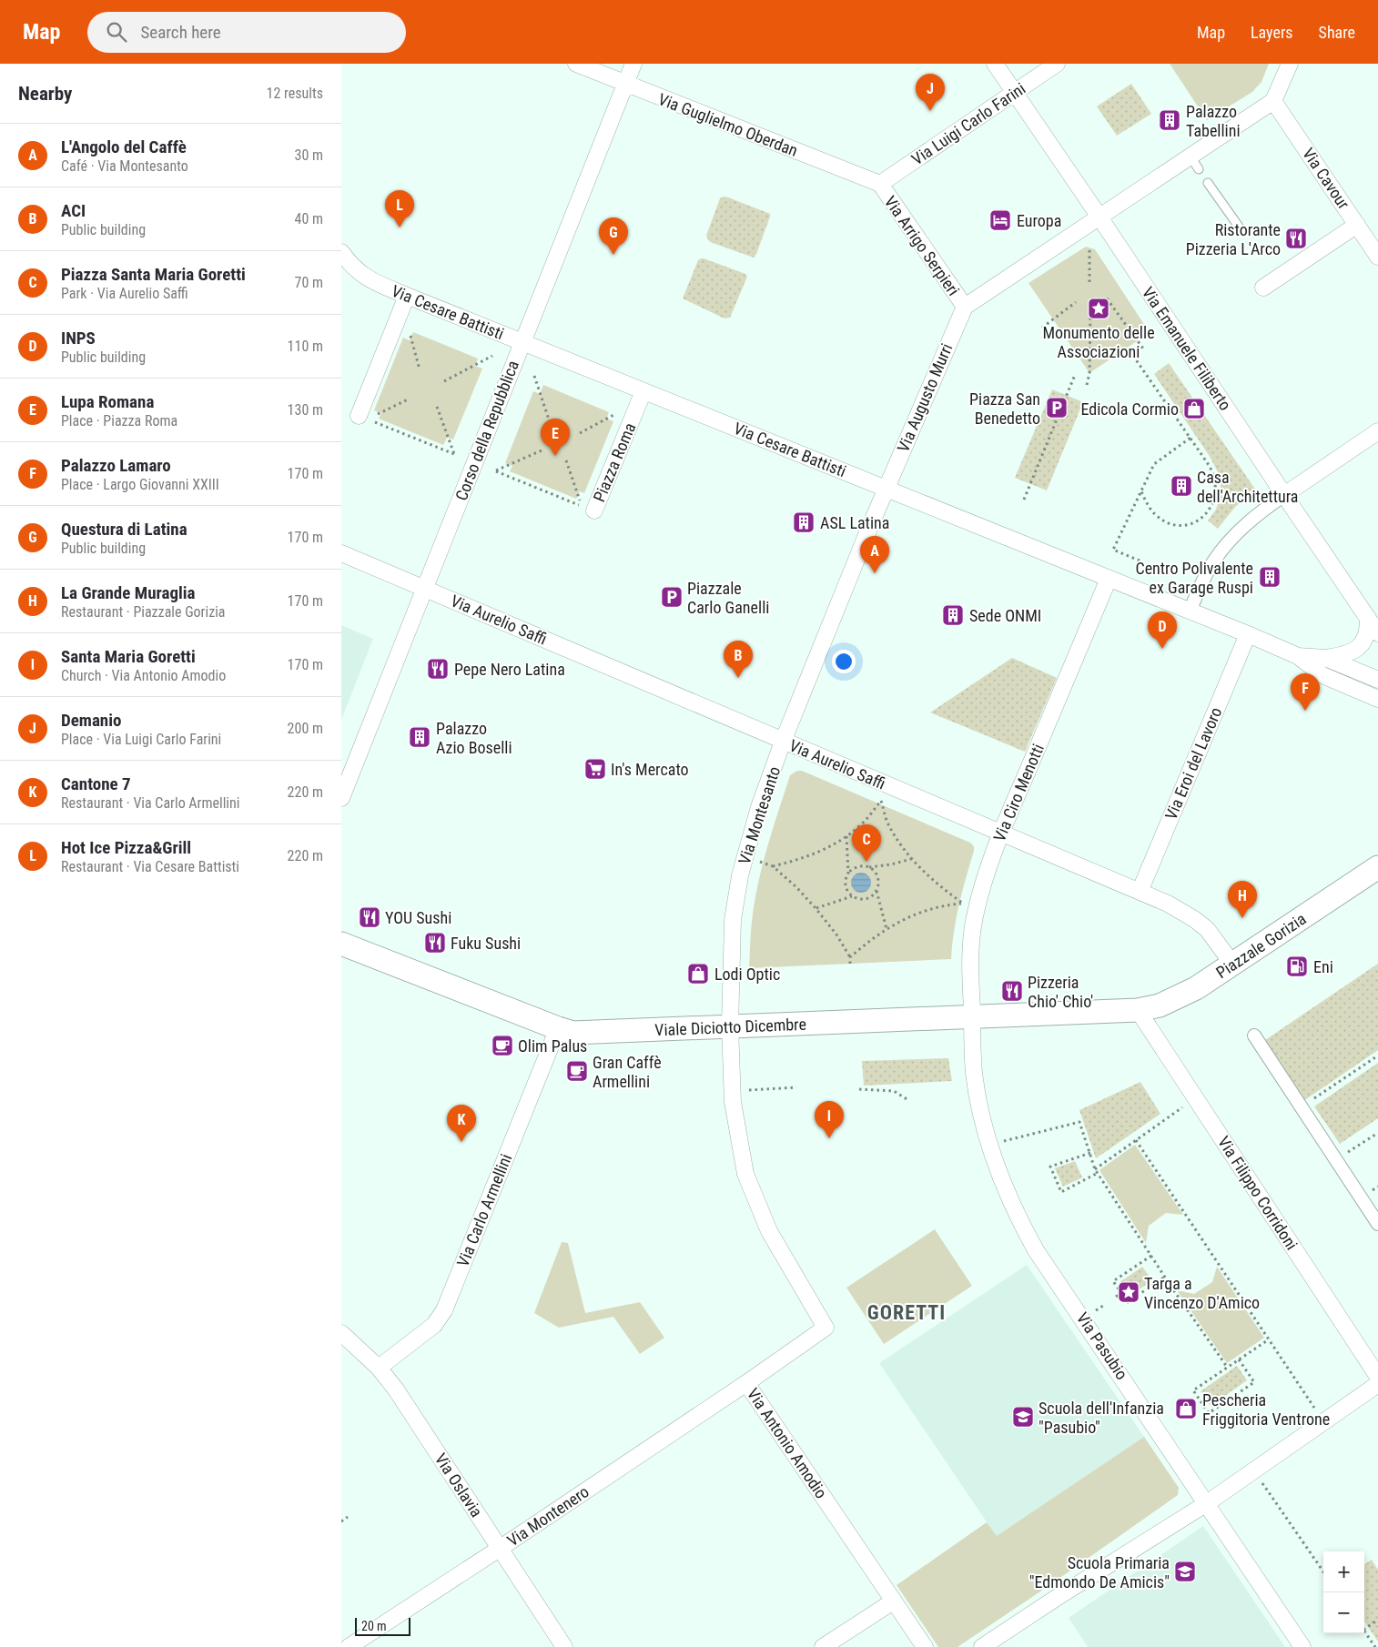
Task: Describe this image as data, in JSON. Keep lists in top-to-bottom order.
{
  "streets": {
    "main road": ["Piazzale Gorizia", "Viale Diciotto Dicembre"],
    "street": [
      "Via Luigi Carlo Farini",
      "Via Guglielmo Oberdan",
      "Via Cavour",
      "Via Arrigo Serpieri",
      "Via Cesare Battisti",
      "Via Emanuele Filiberto",
      "Via Augusto Murri",
      "Corso della Repubblica",
      "Piazza Roma",
      "Via Aurelio Saffi",
      "Via Eroi del Lavoro",
      "Via Ciro Menotti",
      "Via Montesanto",
      "Via Filippo Corridoni",
      "Via Carlo Armellini",
      "Via Pasubio",
      "Via Antonio Amodio",
      "Via Oslavia",
      "Via Montenero"
    ]
  },
  "crossings": [
    ["Via Luigi Carlo Farini", "Via Guglielmo Oberdan"],
    ["Via Luigi Carlo Farini", "Via Arrigo Serpieri"],
    ["Via Luigi Carlo Farini", "Via Emanuele Filiberto"],
    ["Via Guglielmo Oberdan", "Via Arrigo Serpieri"],
    ["Via Guglielmo Oberdan", "Corso della Repubblica"],
    ["Via Arrigo Serpieri", "Via Augusto Murri"],
    ["Via Cesare Battisti", "Via Augusto Murri"],
    ["Via Cesare Battisti", "Corso della Repubblica"],
    ["Via Cesare Battisti", "Piazza Roma"],
    ["Via Cesare Battisti", "Via Eroi del Lavoro"],
    ["Via Cesare Battisti", "Via Ciro Menotti"],
    ["Via Cesare Battisti", "Via Montesanto"],
    ["Via Augusto Murri", "Via Montesanto"],
    ["Corso della Repubblica", "Via Aurelio Saffi"],
    ["Via Aurelio Saffi", "Via Eroi del Lavoro"],
    ["Via Aurelio Saffi", "Via Ciro Menotti"],
    ["Via Aurelio Saffi", "Via Montesanto"],
    ["Via Aurelio Saffi", "Piazzale Gorizia"],
    ["Via Ciro Menotti", "Viale Diciotto Dicembre"],
    ["Via Ciro Menotti", "Via Pasubio"],
    ["Via Montesanto", "Viale Diciotto Dicembre"],
    ["Via Montesanto", "Via Antonio Amodio"],
    ["Piazzale Gorizia", "Viale Diciotto Dicembre"],
    ["Piazzale Gorizia", "Via Filippo Corridoni"],
    ["Viale Diciotto Dicembre", "Via Filippo Corridoni"],
    ["Viale Diciotto Dicembre", "Via Carlo Armellini"],
    ["Viale Diciotto Dicembre", "Via Pasubio"],
    ["Viale Diciotto Dicembre", "Via Antonio Amodio"],
    ["Via Carlo Armellini", "Via Oslavia"],
    ["Via Antonio Amodio", "Via Montenero"],
    ["Via Oslavia", "Via Montenero"]
  ],
  "districts": ["GORETTI"],
  "places": {
    "building": [
      "Palazzo Tabellini",
      "Casa dell'Architettura",
      "ASL Latina",
      "Centro Polivalente ex Garage Ruspi",
      "Sede ONMI",
      "Palazzo Azio Boselli"
    ],
    "hotel": ["Europa"],
    "restaurant": [
      "Ristorante Pizzeria L'Arco",
      "Pepe Nero Latina",
      "YOU Sushi",
      "Fuku Sushi",
      "Pizzeria Chio' Chio'"
    ],
    "place": ["Monumento delle Associazioni", "Targa a Vincenzo D'Amico"],
    "parking": ["Piazza San Benedetto", "Piazzale Carlo Ganelli"],
    "shop": ["Edicola Cormio", "Lodi Optic", "Pescheria Friggitoria Ventrone"],
    "supermarket": ["In's Mercato"],
    "fuel station": ["Eni"],
    "cafe": ["Olim Palus", "Gran Caffè Armellini"],
    "school or university": ["Scuola dell'Infanzia \"Pasubio\"", "Scuola Primaria \"Edmondo De Amicis\""]
  },
  "scale_bar": "20 m",
  "page": {
    "header": "Map",
    "search": "Search here",
    "nav": ["Map", "Layers", "Share"],
    "heading": ["Nearby", "12 results"],
    "pins": [
      "J",
      "L",
      "G",
      "E",
      "A",
      "D",
      "B",
      "F",
      "C",
      "H",
      "I",
      "K"
    ],
    "list": [
      {
        "mark": "A",
        "name": "L'Angolo del Caffè",
        "note": "Café · Via Montesanto",
        "value": "30 m"
      },
      {
        "mark": "B",
        "name": "ACI",
        "note": "Public building",
        "value": "40 m"
      },
      {
        "mark": "C",
        "name": "Piazza Santa Maria Goretti",
        "note": "Park · Via Aurelio Saffi",
        "value": "70 m"
      },
      {
        "mark": "D",
        "name": "INPS",
        "note": "Public building",
        "value": "110 m"
      },
      {
        "mark": "E",
        "name": "Lupa Romana",
        "note": "Place · Piazza Roma",
        "value": "130 m"
      },
      {
        "mark": "F",
        "name": "Palazzo Lamaro",
        "note": "Place · Largo Giovanni XXIII",
        "value": "170 m"
      },
      {
        "mark": "G",
        "name": "Questura di Latina",
        "note": "Public building",
        "value": "170 m"
      },
      {
        "mark": "H",
        "name": "La Grande Muraglia",
        "note": "Restaurant · Piazzale Gorizia",
        "value": "170 m"
      },
      {
        "mark": "I",
        "name": "Santa Maria Goretti",
        "note": "Church · Via Antonio Amodio",
        "value": "170 m"
      },
      {
        "mark": "J",
        "name": "Demanio",
        "note": "Place · Via Luigi Carlo Farini",
        "value": "200 m"
      },
      {
        "mark": "K",
        "name": "Cantone 7",
        "note": "Restaurant · Via Carlo Armellini",
        "value": "220 m"
      },
      {
        "mark": "L",
        "name": "Hot Ice Pizza&Grill",
        "note": "Restaurant · Via Cesare Battisti",
        "value": "220 m"
      }
    ],
    "map_buttons": ["+", "−"],
    "scale": "20 m"
  }
}
